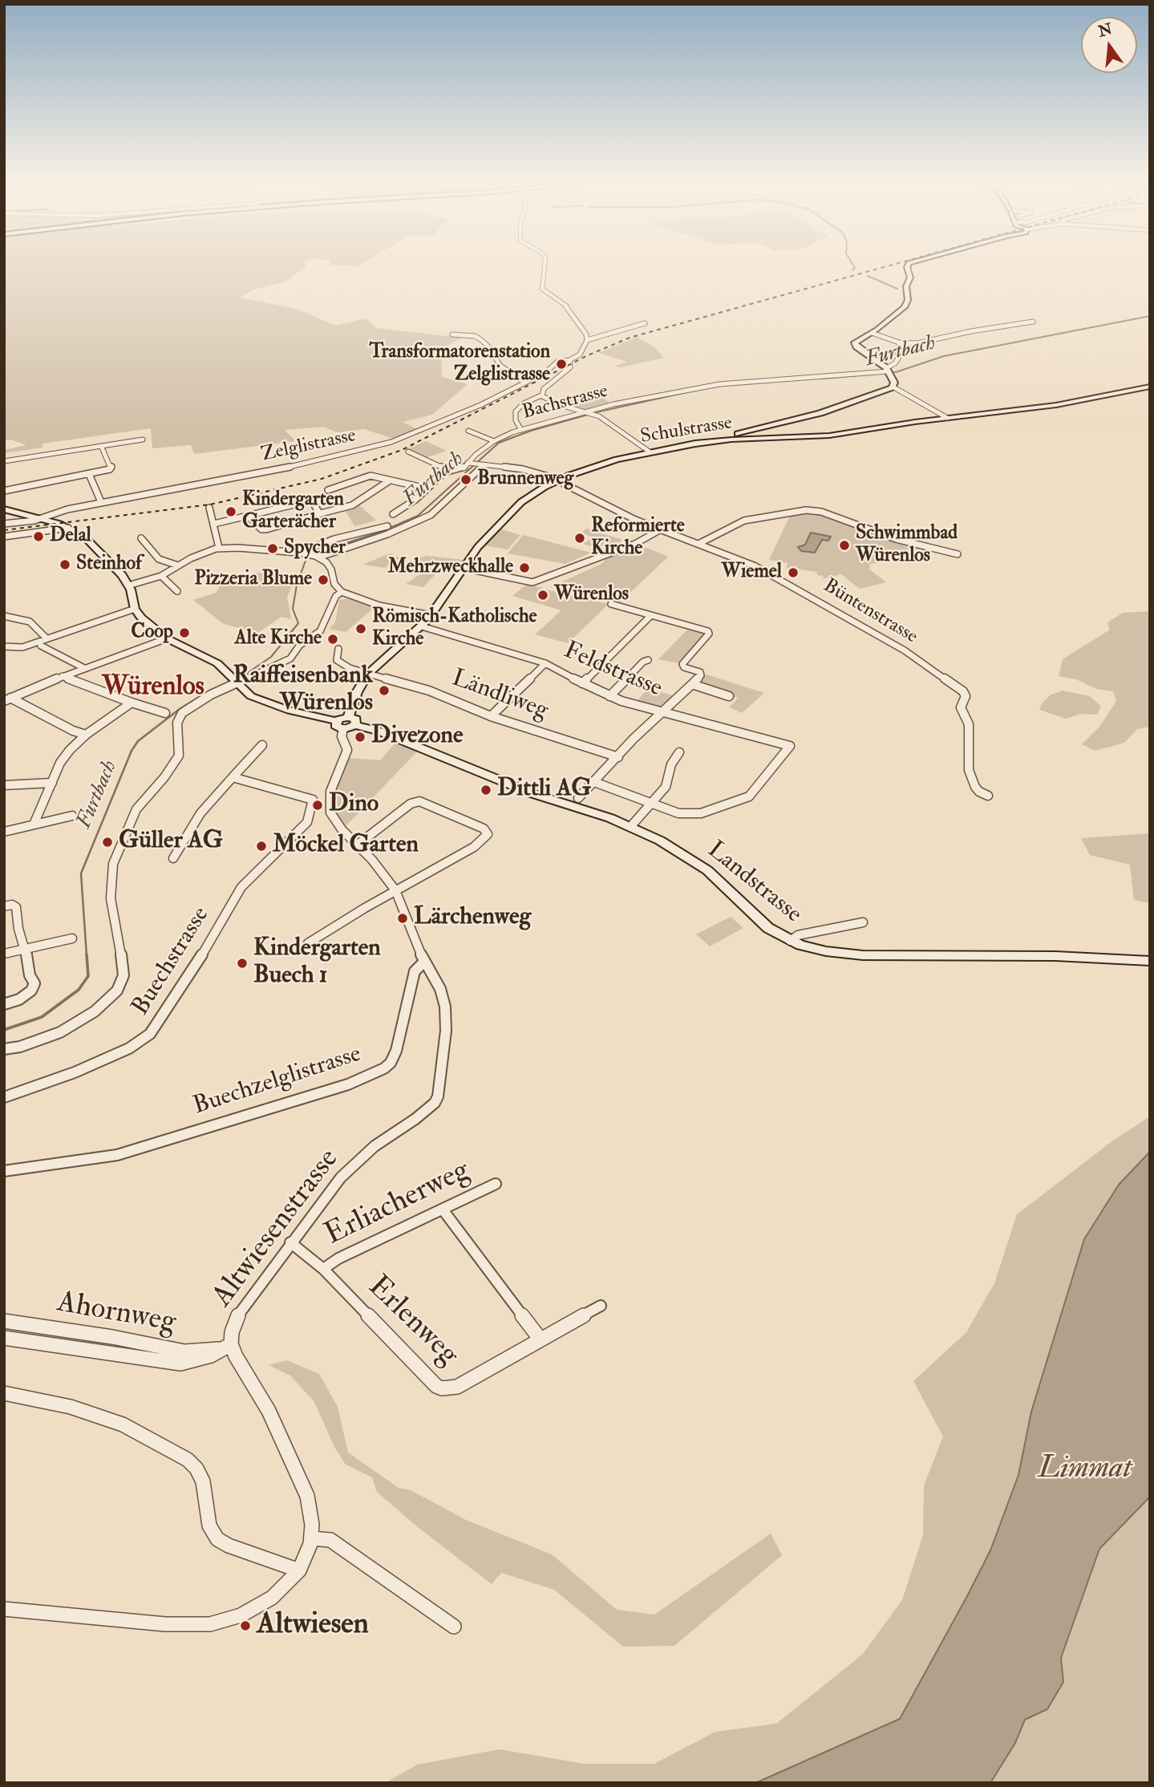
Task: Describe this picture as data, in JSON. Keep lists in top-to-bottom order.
{
  "streets": {
    "street": [
      "Bachstrasse",
      "Schulstrasse",
      "Zelglistrasse",
      "Büntenstrasse",
      "Feldstrasse",
      "Ländliweg",
      "Landstrasse",
      "Buechstrasse",
      "Buechzelglistrasse",
      "Erliacherweg",
      "Altwiesenstrasse",
      "Ahornweg",
      "Erlenweg"
    ]
  },
  "crossings": [
    ["Schulstrasse", "Büntenstrasse"],
    ["Schulstrasse", "Feldstrasse"],
    ["Schulstrasse", "Ländliweg"],
    ["Buechzelglistrasse", "Altwiesenstrasse"],
    ["Erliacherweg", "Erlenweg"],
    ["Altwiesenstrasse", "Ahornweg"],
    ["Altwiesenstrasse", "Erlenweg"]
  ],
  "districts": ["Würenlos"],
  "water": ["Furtbach", "Limmat"],
  "places": [
    "Transformatorenstation Zelglistrasse",
    "Brunnenweg",
    "Kindergarten Garterächer",
    "Delal",
    "Reformierte Kirche",
    "Schwimmbad Würenlos",
    "Spycher",
    "Steinhof",
    "Mehrzweckhalle",
    "Wiemel",
    "Pizzeria Blume",
    "Würenlos",
    "Römisch-Katholische Kirche",
    "Coop",
    "Alte Kirche",
    "Raiffeisenbank Würenlos",
    "Divezone",
    "Dittli AG",
    "Dino",
    "Güller AG",
    "Möckel Garten",
    "Lärchenweg",
    "Kindergarten Buech 1",
    "Altwiesen"
  ],
  "north": "top"
}
